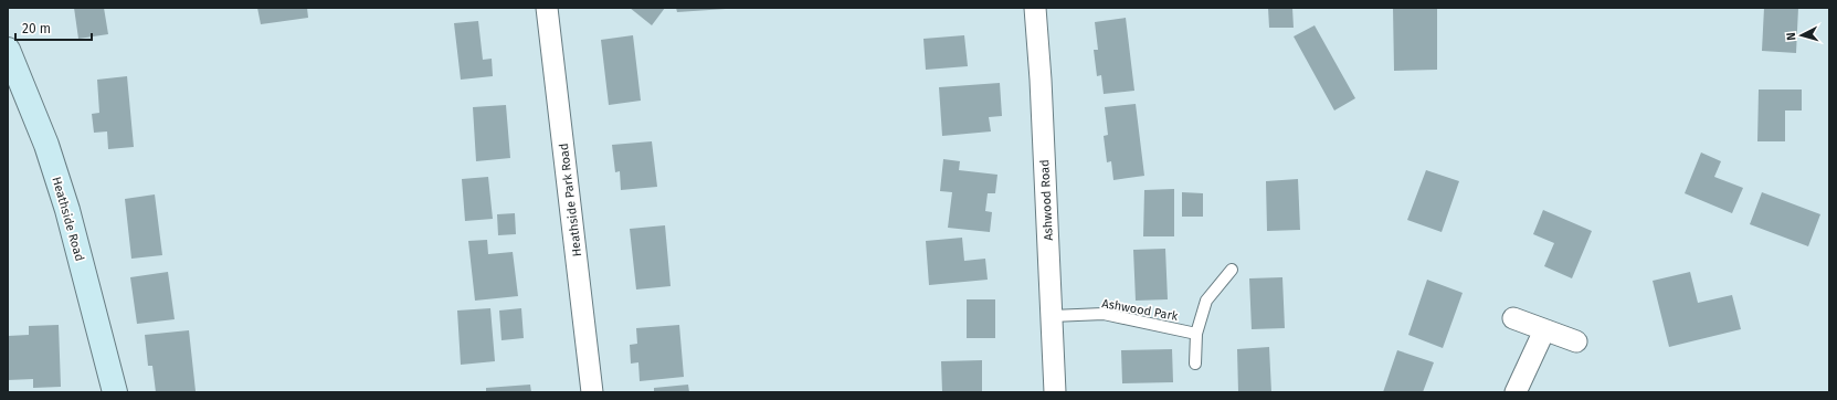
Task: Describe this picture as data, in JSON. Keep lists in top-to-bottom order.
{
  "streets": {
    "street": ["Heathside Park Road", "Ashwood Road", "Heathside Road"],
    "lane": ["Ashwood Park"]
  },
  "crossings": [
    ["Ashwood Road", "Ashwood Park"]
  ],
  "scale_bar": "20 m",
  "north": "left"
}
